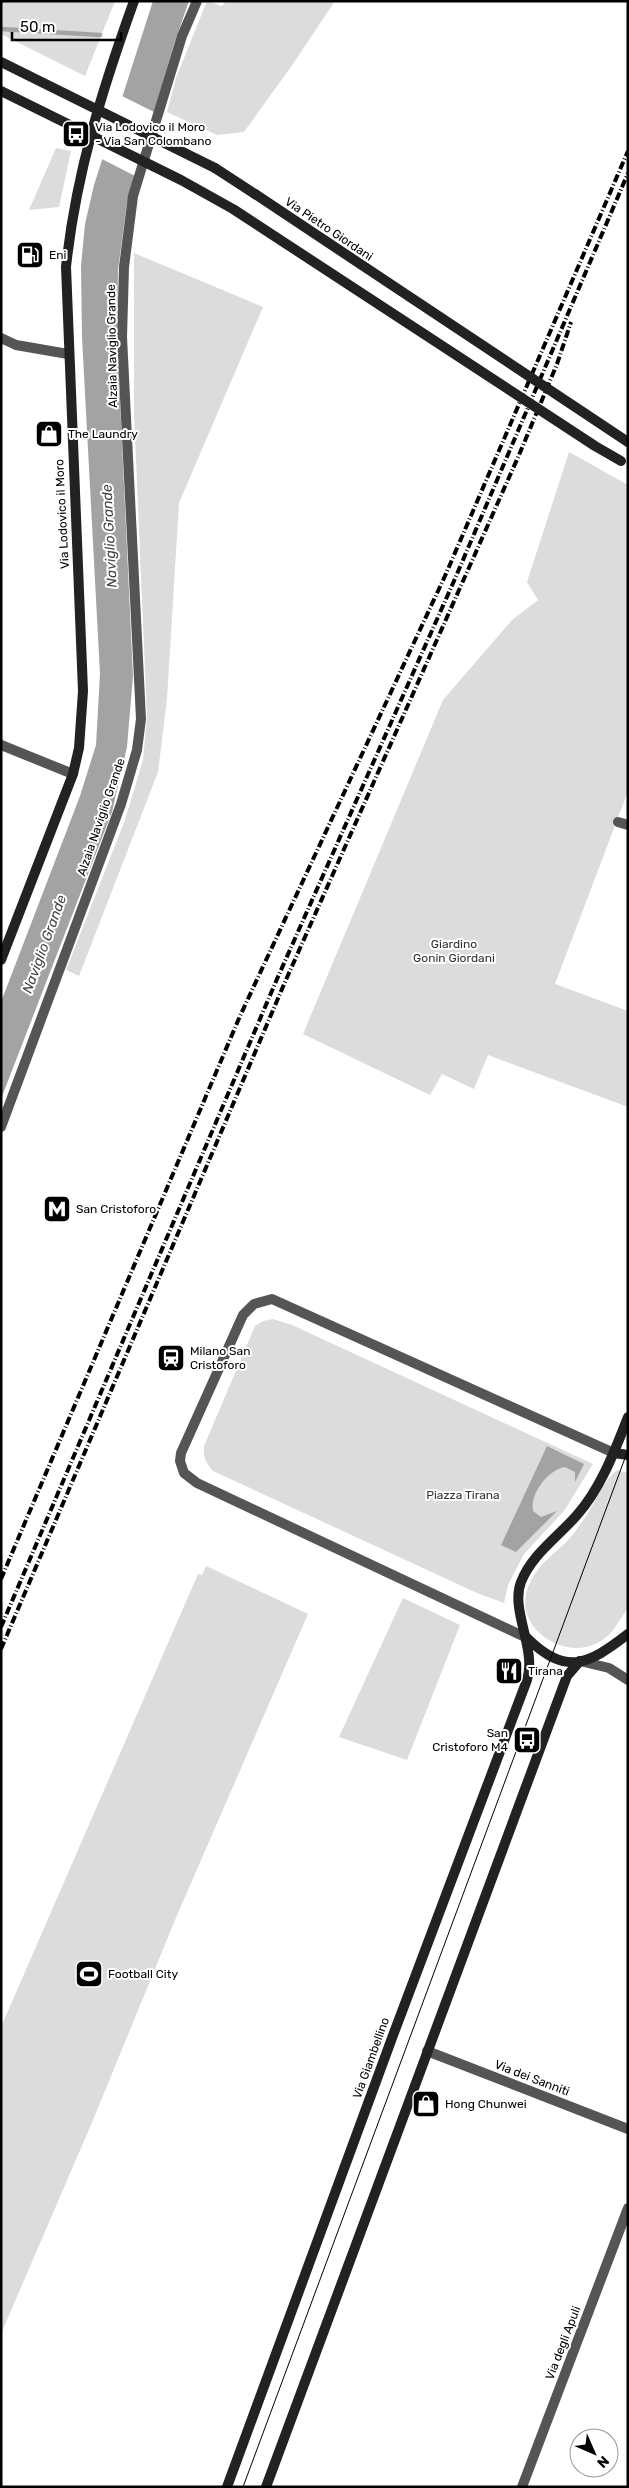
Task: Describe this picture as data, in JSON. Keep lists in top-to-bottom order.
{
  "streets": {
    "street": [
      "Via Pietro Giordani",
      "Alzaia Naviglio Grande",
      "Via Lodovico il Moro",
      "Via Giambellino",
      "Via dei Sanniti",
      "Via degli Apuli"
    ]
  },
  "water": ["Naviglio Grande"],
  "parks": ["Giardino Gonin Giordani", "Piazza Tirana"],
  "places": {
    "bus stop": ["Via Lodovico il Moro - Via San Colombano", "San Cristoforo M4"],
    "fuel station": ["Eni"],
    "shop": ["The Laundry", "Hong Chunwei"],
    "metro station": ["San Cristoforo"],
    "station": ["Milano San Cristoforo"],
    "restaurant": ["Tirana"],
    "sports": ["Football City"]
  },
  "scale_bar": "50 m",
  "north": "bottom right"
}
